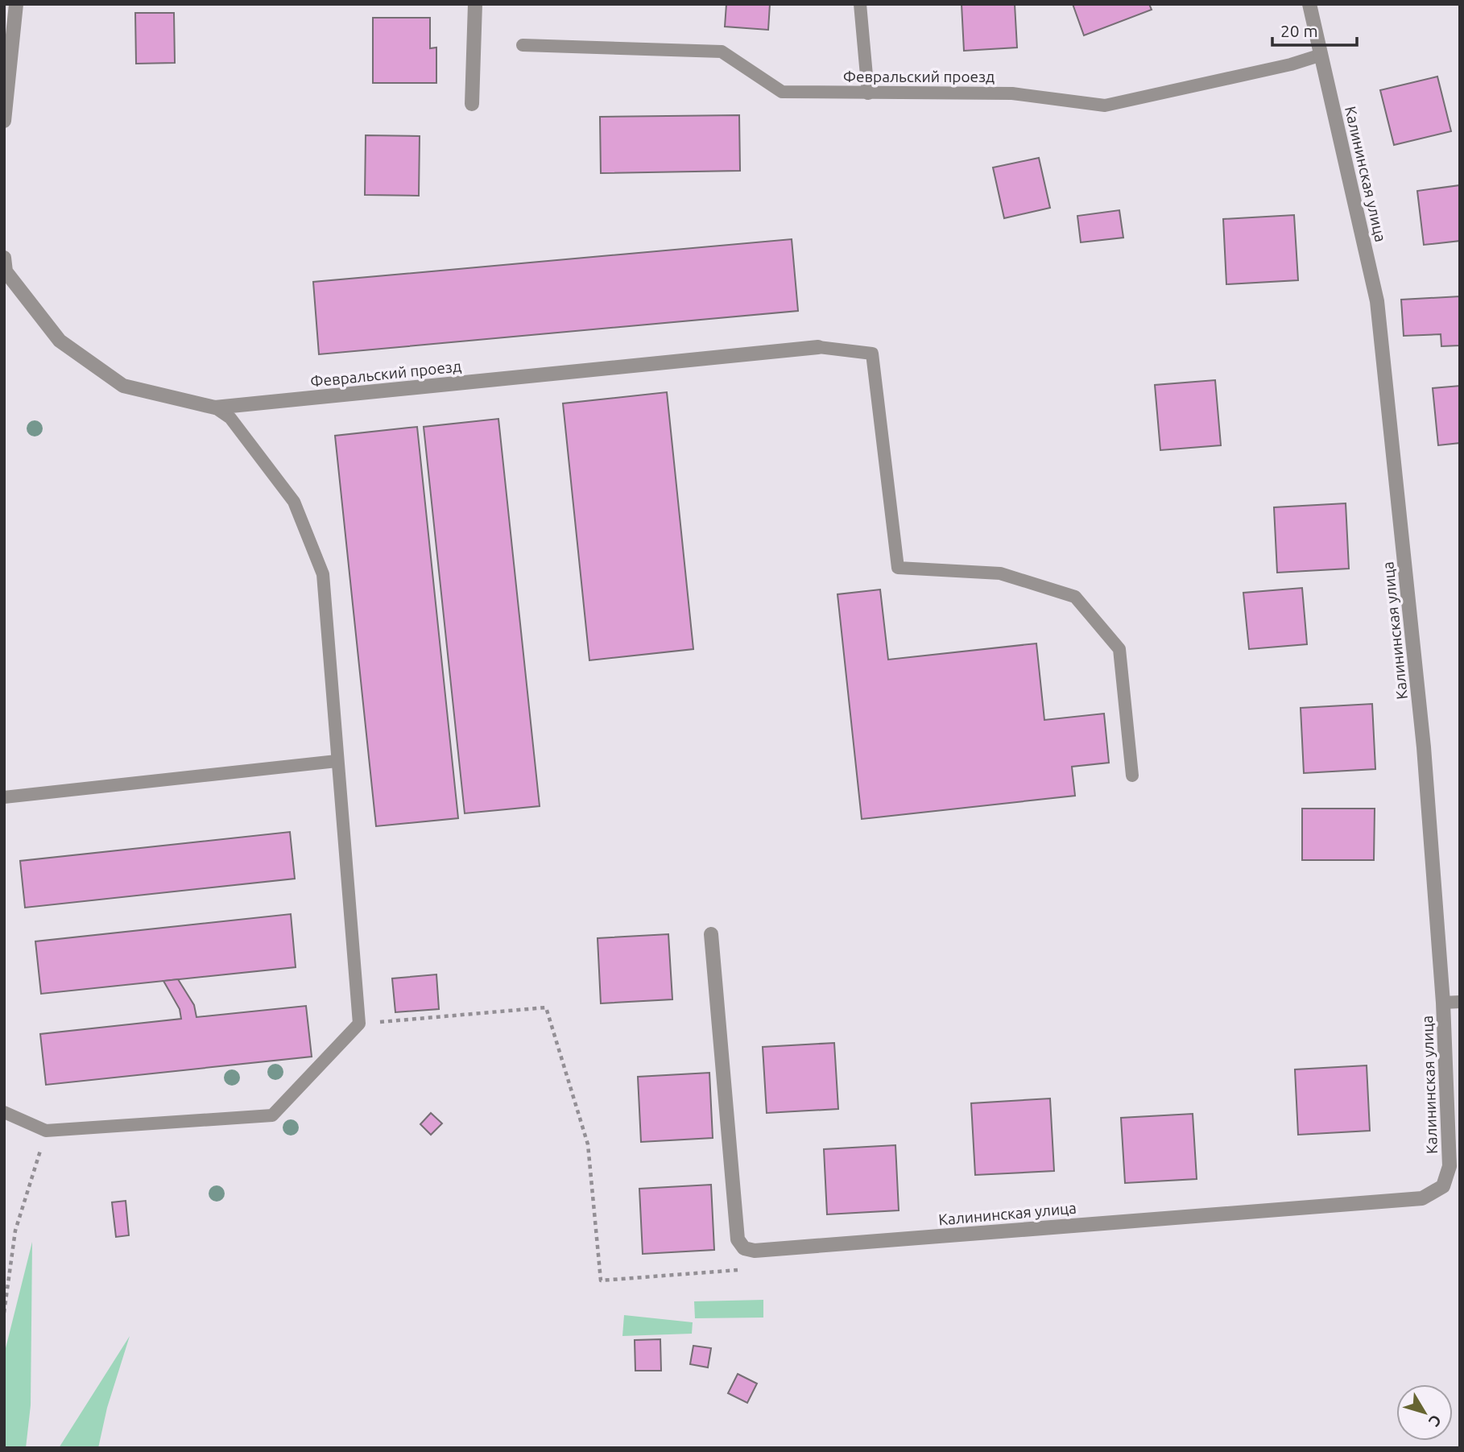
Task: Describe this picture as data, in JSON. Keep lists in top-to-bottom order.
{
  "streets": {
    "street": ["Февральский проезд", "Калининская улица"]
  },
  "crossings": [
    ["Февральский проезд", "Калининская улица"]
  ],
  "scale_bar": "20 m",
  "north": "bottom right"
}
